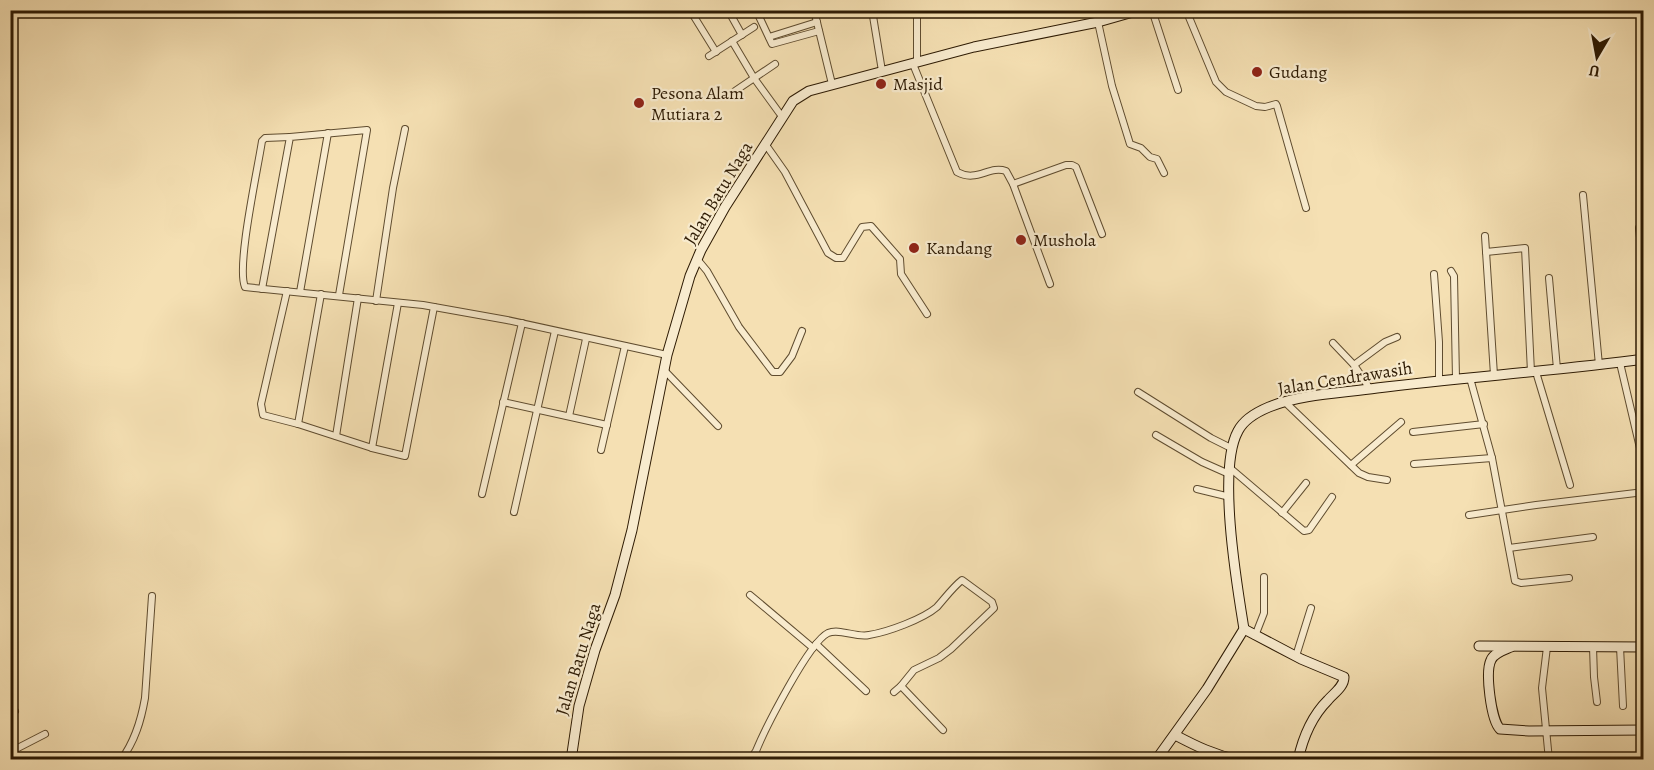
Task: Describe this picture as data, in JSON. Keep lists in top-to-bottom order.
{
  "streets": {
    "street": ["Jalan Batu Naga", "Jalan Cendrawasih"]
  },
  "places": [
    "Gudang",
    "Masjid",
    "Pesona Alam Mutiara 2",
    "Mushola",
    "Kandang"
  ],
  "north": "bottom"
}
